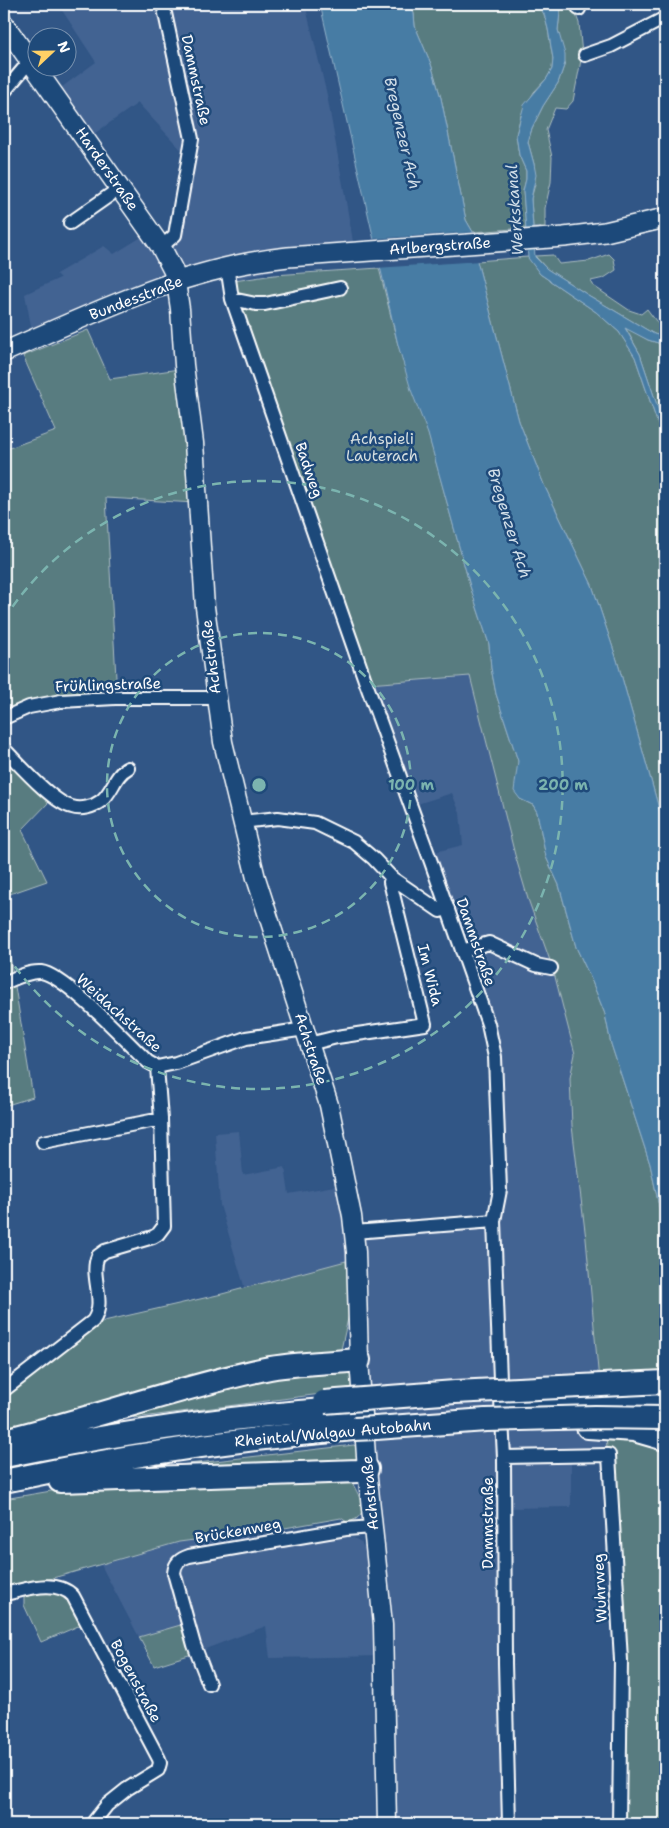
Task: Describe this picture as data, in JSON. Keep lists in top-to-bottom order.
{
  "streets": {
    "highway": ["Rheintal/Walgau Autobahn"],
    "main road": [
      "Harderstraße",
      "Arlbergstraße",
      "Bundesstraße",
      "Achstraße"
    ],
    "street": [
      "Dammstraße",
      "Badweg",
      "Frühlingstraße",
      "Im Wida",
      "Weidachstraße",
      "Brückenweg",
      "Wuhrweg",
      "Bogenstraße"
    ]
  },
  "crossings": [
    ["Dammstraße", "Harderstraße"],
    ["Dammstraße", "Badweg"],
    ["Dammstraße", "Wuhrweg"],
    ["Harderstraße", "Bundesstraße"],
    ["Harderstraße", "Achstraße"],
    ["Arlbergstraße", "Bundesstraße"],
    ["Bundesstraße", "Badweg"],
    ["Bundesstraße", "Achstraße"],
    ["Achstraße", "Frühlingstraße"],
    ["Achstraße", "Im Wida"],
    ["Achstraße", "Brückenweg"]
  ],
  "water": ["Bregenzer Ach", "Werkskanal"],
  "parks": ["Achspieli Lauterach"],
  "north": "right",
  "rings": ["100 m", "200 m"]
}
